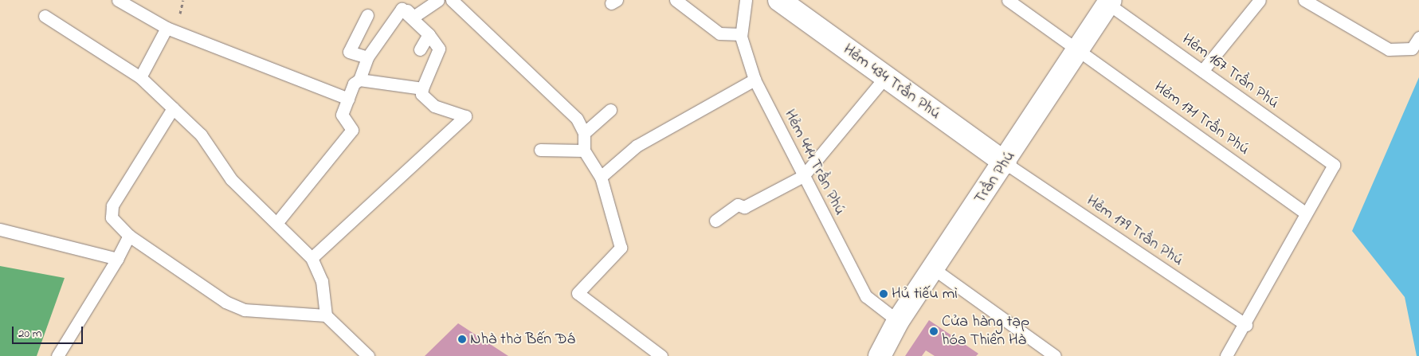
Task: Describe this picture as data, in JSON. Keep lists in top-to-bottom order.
{
  "streets": {
    "main road": ["Hẻm 434 Trần Phú", "Trần Phú"],
    "lane": [
      "Hẻm 167 Trần Phú",
      "Hẻm 171 Trần Phú",
      "Hẻm 444 Trần Phú",
      "Hẻm 179 Trần Phú"
    ]
  },
  "crossings": [
    ["Hẻm 167 Trần Phú", "Hẻm 171 Trần Phú"],
    ["Hẻm 167 Trần Phú", "Trần Phú"],
    ["Hẻm 434 Trần Phú", "Trần Phú"],
    ["Hẻm 434 Trần Phú", "Hẻm 179 Trần Phú"],
    ["Hẻm 171 Trần Phú", "Trần Phú"],
    ["Hẻm 444 Trần Phú", "Trần Phú"],
    ["Trần Phú", "Hẻm 179 Trần Phú"]
  ],
  "places": ["Hủ tiếu mì", "Cửa hàng tạp hóa Thiên Hà", "Nhà thờ Bến Đá"],
  "scale_bar": "20 m"
}
